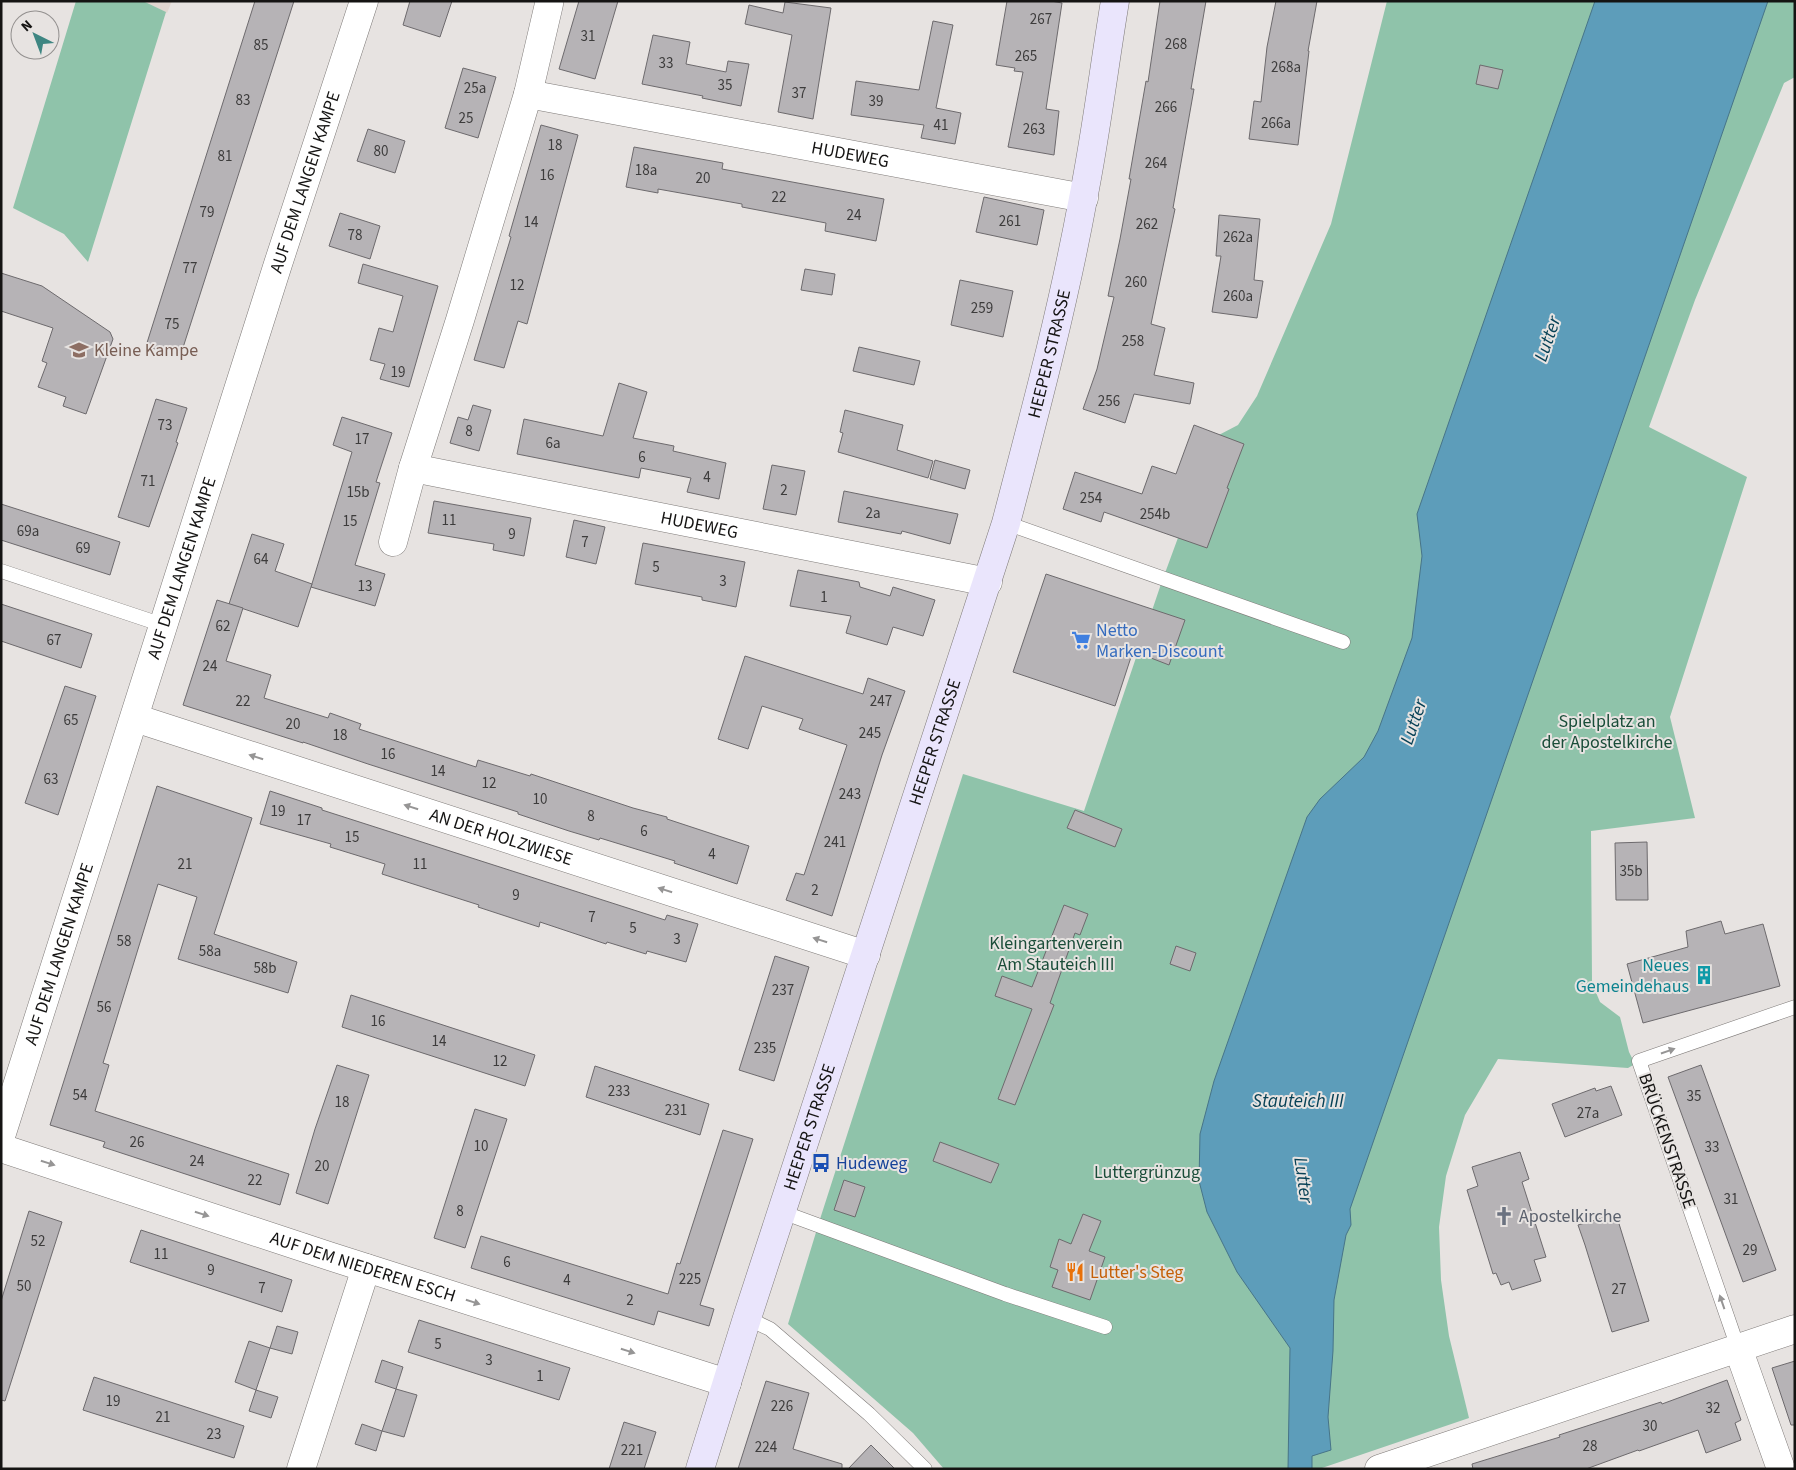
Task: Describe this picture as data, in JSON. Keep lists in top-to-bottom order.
{
  "streets": {
    "main road": ["HEEPER STRASSE"],
    "street": [
      "HUDEWEG",
      "AUF DEM LANGEN KAMPE",
      "AN DER HOLZWIESE",
      "AUF DEM NIEDEREN ESCH"
    ],
    "lane": ["BRÜCKENSTRASSE"]
  },
  "crossings": [
    ["HUDEWEG", "HEEPER STRASSE"],
    ["AUF DEM LANGEN KAMPE", "AN DER HOLZWIESE"],
    ["HEEPER STRASSE", "AN DER HOLZWIESE"],
    ["HEEPER STRASSE", "AUF DEM NIEDEREN ESCH"]
  ],
  "one_way": ["AN DER HOLZWIESE", "AUF DEM NIEDEREN ESCH"],
  "water": ["Lutter", "Stauteich III"],
  "parks": ["Spielplatz an der Apostelkirche", "Kleingartenverein Am Stauteich III", "Luttergrünzug"],
  "places": {
    "school or university": ["Kleine Kampe"],
    "supermarket": ["Netto Marken-Discount"],
    "building": ["Neues Gemeindehaus"],
    "bus stop": ["Hudeweg"],
    "church": ["Apostelkirche"],
    "restaurant": ["Lutter's Steg"]
  },
  "house_numbers": [
    "267",
    "31",
    "268",
    "85",
    "265",
    "33",
    "268a",
    "35",
    "25a",
    "37",
    "83",
    "39",
    "266",
    "25",
    "266a",
    "41",
    "263",
    "18",
    "80",
    "81",
    "264",
    "18a",
    "16",
    "20",
    "22",
    "79",
    "24",
    "261",
    "14",
    "262",
    "78",
    "262a",
    "77",
    "260",
    "12",
    "260a",
    "259",
    "75",
    "258",
    "19",
    "256",
    "73",
    "8",
    "17",
    "6a",
    "6",
    "4",
    "71",
    "2",
    "15b",
    "254",
    "2a",
    "254b",
    "11",
    "15",
    "69a",
    "9",
    "7",
    "69",
    "64",
    "5",
    "3",
    "13",
    "1",
    "62",
    "67",
    "24",
    "22",
    "247",
    "65",
    "20",
    "245",
    "18",
    "16",
    "14",
    "63",
    "12",
    "243",
    "10",
    "19",
    "8",
    "17",
    "6",
    "15",
    "241",
    "4",
    "21",
    "11",
    "35b",
    "2",
    "9",
    "7",
    "5",
    "3",
    "58",
    "58a",
    "58b",
    "237",
    "56",
    "16",
    "14",
    "235",
    "12",
    "233",
    "54",
    "35",
    "18",
    "231",
    "27a",
    "26",
    "10",
    "33",
    "24",
    "20",
    "22",
    "31",
    "8",
    "52",
    "29",
    "11",
    "6",
    "9",
    "225",
    "4",
    "50",
    "7",
    "27",
    "2",
    "5",
    "3",
    "1",
    "19",
    "226",
    "32",
    "21",
    "30",
    "23",
    "28",
    "224",
    "221"
  ],
  "north": "top left"
}
